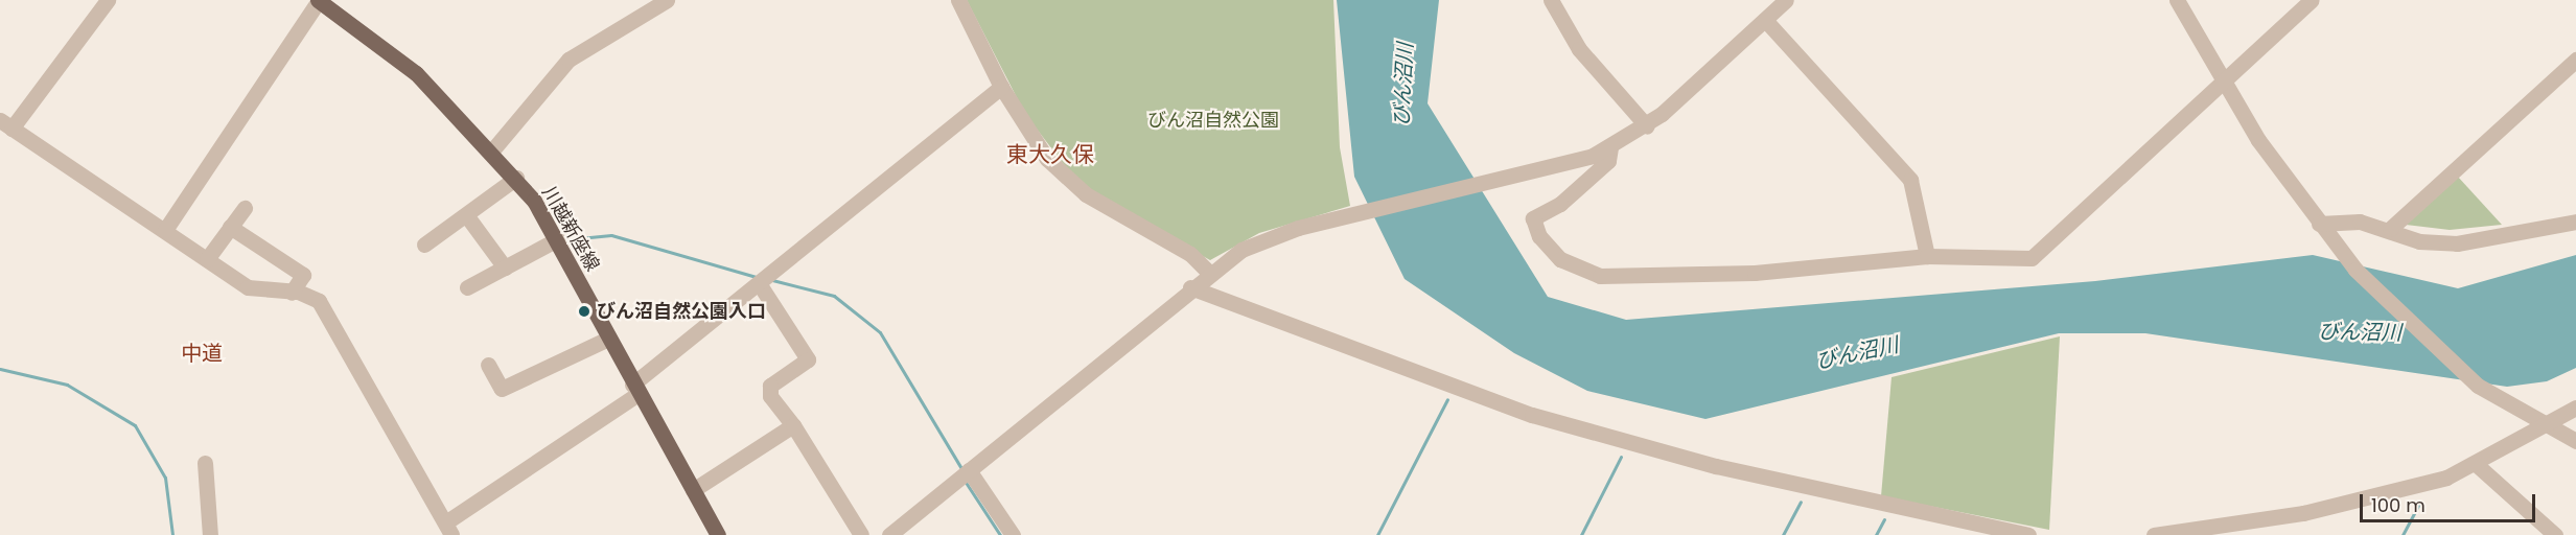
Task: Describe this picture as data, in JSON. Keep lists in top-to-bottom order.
{
  "streets": {
    "main road": ["川越新座線"]
  },
  "districts": ["東大久保", "中道"],
  "water": ["びん沼川"],
  "parks": ["びん沼自然公園"],
  "places": ["びん沼自然公園入口"],
  "scale_bar": "100 m"
}
